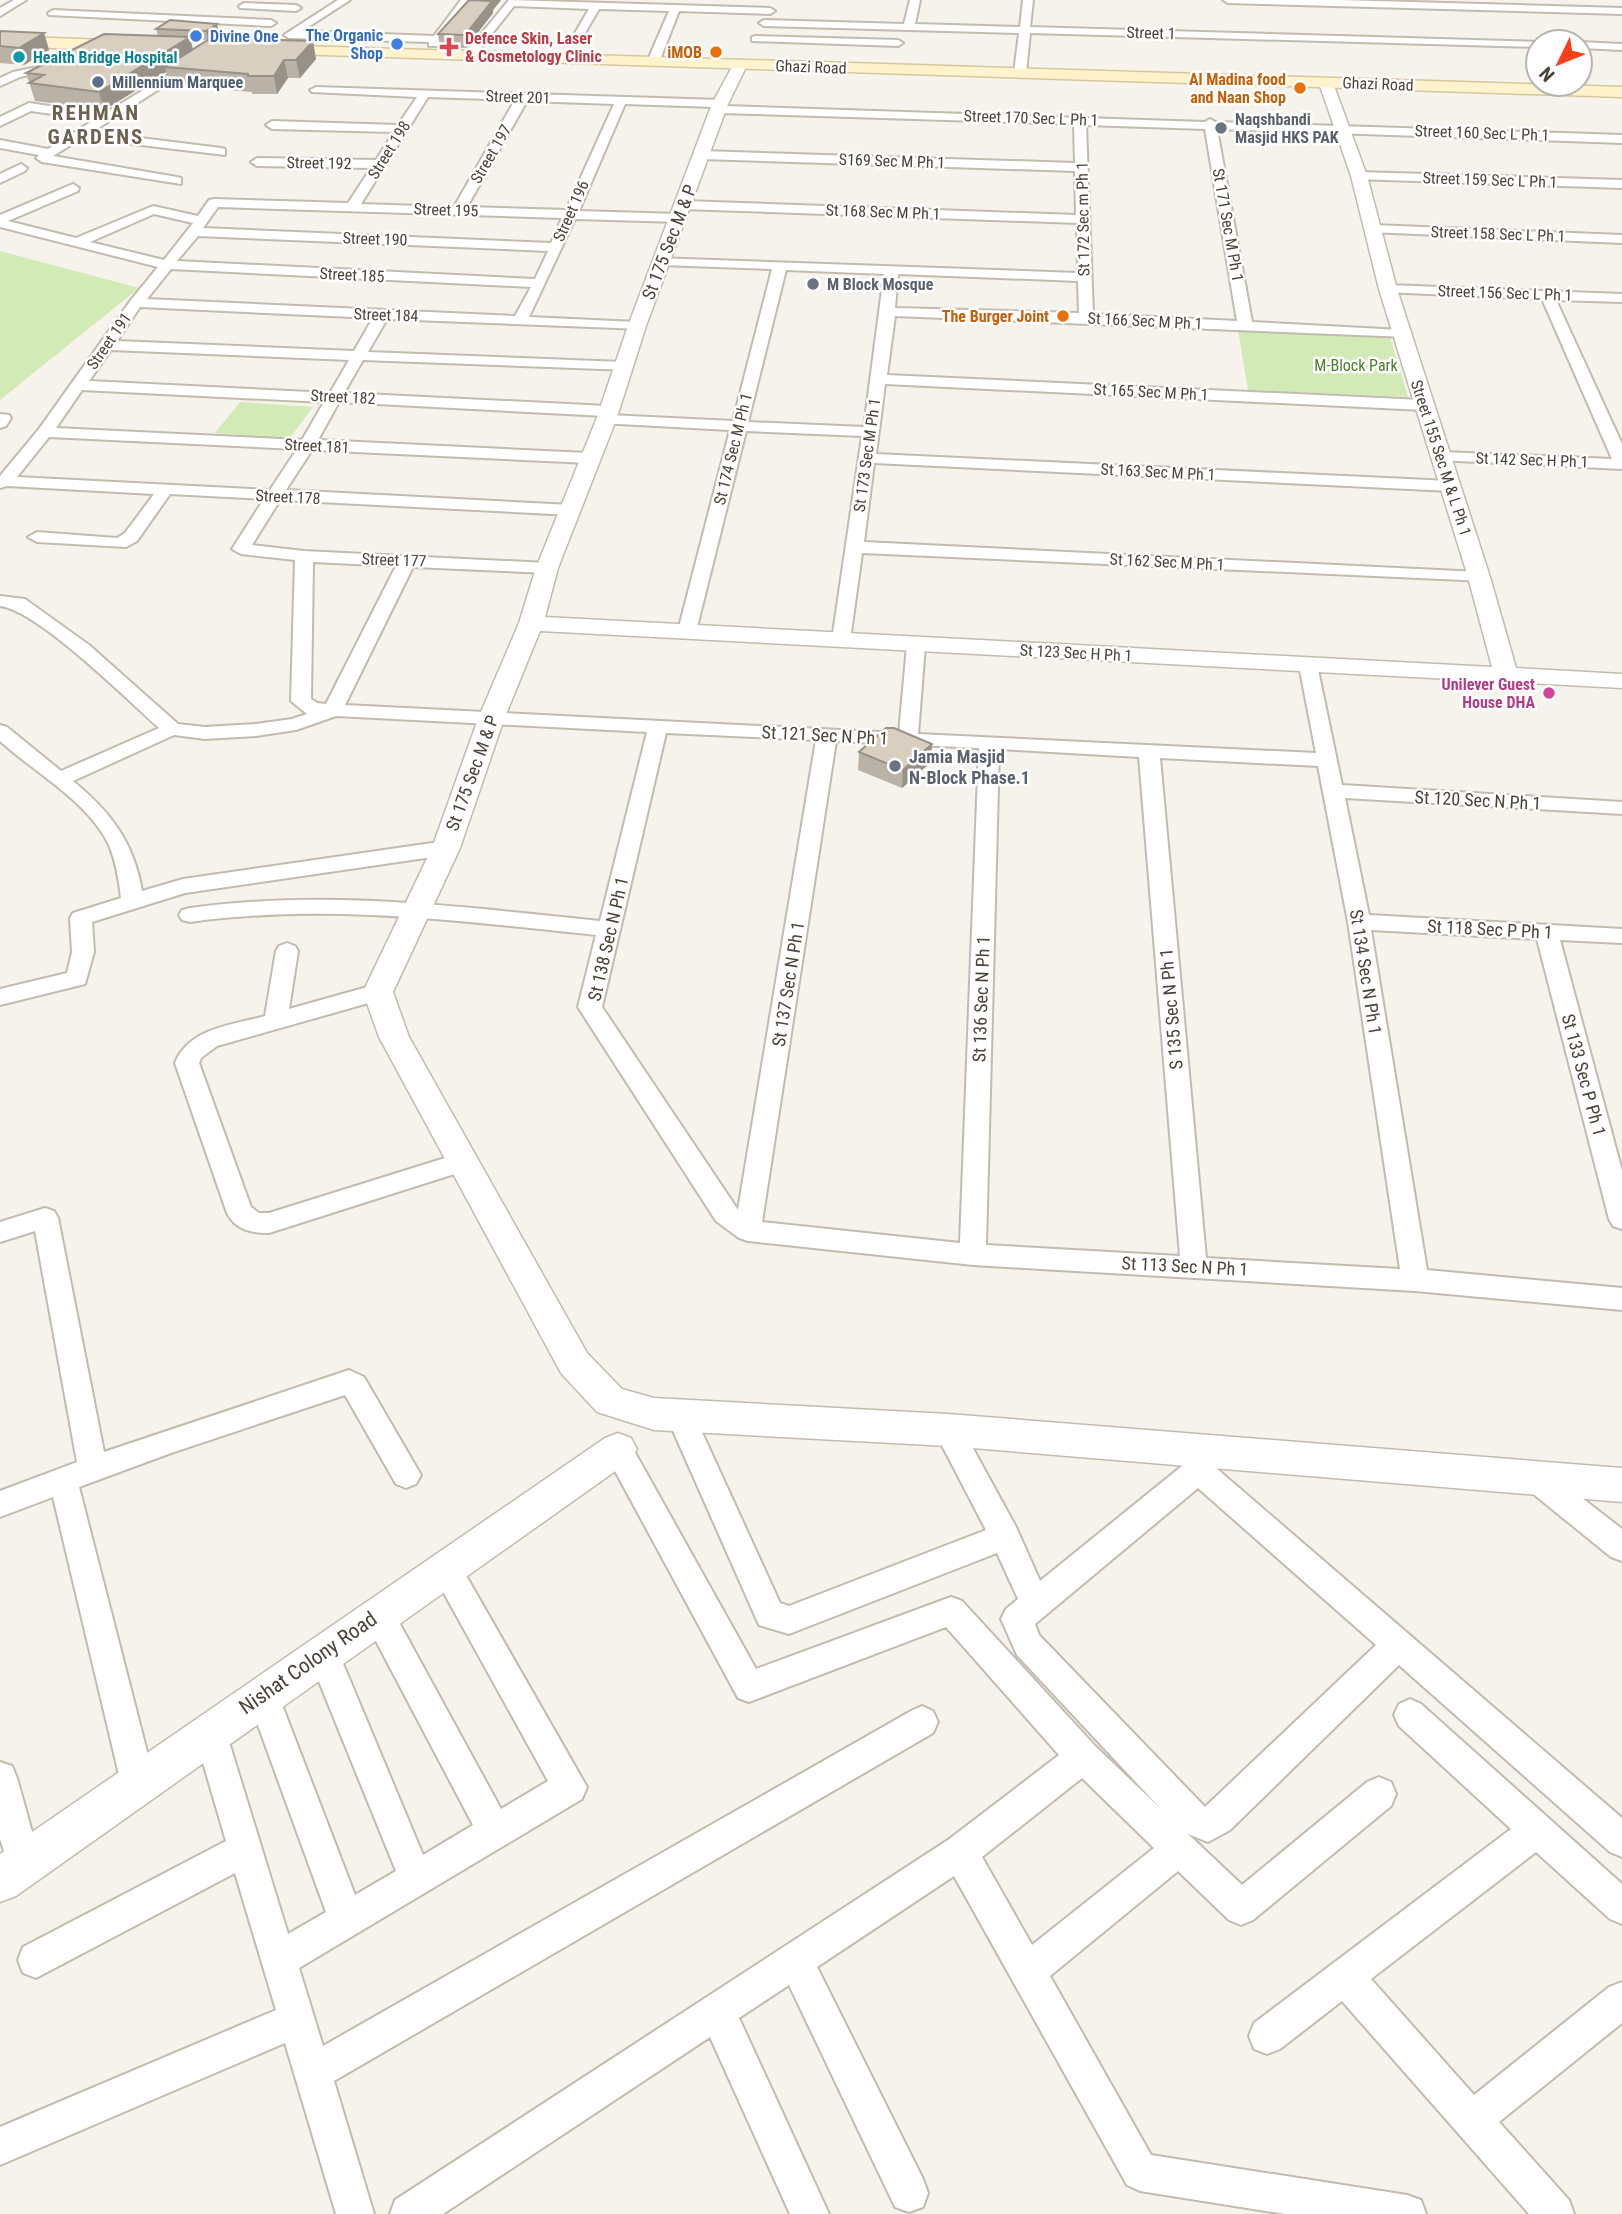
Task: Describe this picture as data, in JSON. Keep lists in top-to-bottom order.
{
  "streets": {
    "main road": ["Ghazi Road"],
    "street": [
      "Street 1",
      "Street 201",
      "Street 170 Sec L Ph 1",
      "Street 160 Sec L Ph 1",
      "Street 198",
      "Street 197",
      "S169 Sec M Ph 1",
      "Street 192",
      "Street 159 Sec L Ph 1",
      "Street 195",
      "Street 196",
      "St 168 Sec M Ph 1",
      "St 172 Sec m Ph 1",
      "St 171 Sec M Ph 1",
      "Street 158 Sec L Ph 1",
      "Street 190",
      "St 175 Sec M & P",
      "Street 185",
      "Street 156 Sec L Ph 1",
      "Street 184",
      "St 166 Sec M Ph 1",
      "Street 191",
      "St 165 Sec M Ph 1",
      "Street 182",
      "Street 181",
      "St 174 Sec M Ph 1",
      "St 173 Sec M Ph 1",
      "Street 155 Sec M & L Ph 1",
      "St 142 Sec H Ph 1",
      "St 163 Sec M Ph 1",
      "Street 178",
      "Street 177",
      "St 162 Sec M Ph 1",
      "St 123 Sec H Ph 1",
      "St 121 Sec N Ph 1",
      "St 120 Sec N Ph 1",
      "St 118 Sec P Ph 1",
      "St 138 Sec N Ph 1",
      "St 134 Sec N Ph 1",
      "St 137 Sec N Ph 1",
      "St 136 Sec N Ph 1",
      "S 135 Sec N Ph 1",
      "St 133 Sec P Ph 1",
      "St 113 Sec N Ph 1",
      "Nishat Colony Road"
    ]
  },
  "crossings": [
    ["Ghazi Road", "St 175 Sec M & P"],
    ["Ghazi Road", "Street 155 Sec M & L Ph 1"],
    ["Street 201", "Street 170 Sec L Ph 1"],
    ["Street 201", "Street 198"],
    ["Street 201", "Street 197"],
    ["Street 201", "Street 196"],
    ["Street 201", "St 175 Sec M & P"],
    ["Street 170 Sec L Ph 1", "Street 160 Sec L Ph 1"],
    ["Street 170 Sec L Ph 1", "St 172 Sec m Ph 1"],
    ["Street 170 Sec L Ph 1", "St 171 Sec M Ph 1"],
    ["Street 170 Sec L Ph 1", "St 175 Sec M & P"],
    ["Street 170 Sec L Ph 1", "Street 155 Sec M & L Ph 1"],
    ["Street 160 Sec L Ph 1", "Street 155 Sec M & L Ph 1"],
    ["Street 198", "Street 192"],
    ["Street 198", "Street 195"],
    ["Street 197", "Street 195"],
    ["S169 Sec M Ph 1", "St 172 Sec m Ph 1"],
    ["S169 Sec M Ph 1", "St 175 Sec M & P"],
    ["Street 159 Sec L Ph 1", "Street 155 Sec M & L Ph 1"],
    ["Street 195", "Street 196"],
    ["Street 195", "St 168 Sec M Ph 1"],
    ["Street 195", "Street 190"],
    ["Street 195", "St 175 Sec M & P"],
    ["Street 195", "Street 191"],
    ["Street 196", "Street 190"],
    ["Street 196", "Street 185"],
    ["Street 196", "Street 184"],
    ["St 168 Sec M Ph 1", "St 172 Sec m Ph 1"],
    ["St 168 Sec M Ph 1", "St 175 Sec M & P"],
    ["St 172 Sec m Ph 1", "St 166 Sec M Ph 1"],
    ["St 171 Sec M Ph 1", "St 166 Sec M Ph 1"],
    ["Street 158 Sec L Ph 1", "Street 155 Sec M & L Ph 1"],
    ["Street 190", "Street 185"],
    ["Street 190", "Street 191"],
    ["St 175 Sec M & P", "Street 184"],
    ["St 175 Sec M & P", "Street 182"],
    ["St 175 Sec M & P", "Street 181"],
    ["St 175 Sec M & P", "Street 178"],
    ["St 175 Sec M & P", "Street 177"],
    ["St 175 Sec M & P", "St 123 Sec H Ph 1"],
    ["St 175 Sec M & P", "St 121 Sec N Ph 1"],
    ["Street 185", "Street 191"],
    ["Street 156 Sec L Ph 1", "Street 155 Sec M & L Ph 1"],
    ["Street 184", "Street 191"],
    ["St 166 Sec M Ph 1", "St 173 Sec M Ph 1"],
    ["St 166 Sec M Ph 1", "Street 155 Sec M & L Ph 1"],
    ["Street 191", "Street 182"],
    ["Street 191", "Street 181"],
    ["Street 191", "Street 178"],
    ["St 165 Sec M Ph 1", "St 173 Sec M Ph 1"],
    ["St 165 Sec M Ph 1", "Street 155 Sec M & L Ph 1"],
    ["Street 182", "St 174 Sec M Ph 1"],
    ["Street 182", "St 173 Sec M Ph 1"],
    ["St 174 Sec M Ph 1", "St 123 Sec H Ph 1"],
    ["St 173 Sec M Ph 1", "St 163 Sec M Ph 1"],
    ["St 173 Sec M Ph 1", "St 162 Sec M Ph 1"],
    ["St 173 Sec M Ph 1", "St 123 Sec H Ph 1"],
    ["Street 155 Sec M & L Ph 1", "St 142 Sec H Ph 1"],
    ["Street 155 Sec M & L Ph 1", "St 163 Sec M Ph 1"],
    ["Street 155 Sec M & L Ph 1", "St 162 Sec M Ph 1"],
    ["Street 155 Sec M & L Ph 1", "St 123 Sec H Ph 1"],
    ["Street 178", "Street 177"],
    ["St 123 Sec H Ph 1", "St 134 Sec N Ph 1"],
    ["St 121 Sec N Ph 1", "St 138 Sec N Ph 1"],
    ["St 121 Sec N Ph 1", "St 134 Sec N Ph 1"],
    ["St 121 Sec N Ph 1", "St 137 Sec N Ph 1"],
    ["St 121 Sec N Ph 1", "St 136 Sec N Ph 1"],
    ["St 121 Sec N Ph 1", "S 135 Sec N Ph 1"],
    ["St 120 Sec N Ph 1", "St 134 Sec N Ph 1"],
    ["St 118 Sec P Ph 1", "St 134 Sec N Ph 1"],
    ["St 118 Sec P Ph 1", "St 133 Sec P Ph 1"],
    ["St 138 Sec N Ph 1", "St 137 Sec N Ph 1"],
    ["St 138 Sec N Ph 1", "St 113 Sec N Ph 1"],
    ["St 134 Sec N Ph 1", "St 113 Sec N Ph 1"],
    ["St 137 Sec N Ph 1", "St 113 Sec N Ph 1"],
    ["St 136 Sec N Ph 1", "St 113 Sec N Ph 1"],
    ["S 135 Sec N Ph 1", "St 113 Sec N Ph 1"]
  ],
  "districts": ["REHMAN GARDENS"],
  "parks": ["M-Block Park"],
  "places": {
    "other": [
      "Divine One",
      "The Organic Shop",
      "iMOB",
      "Health Bridge Hospital",
      "Millennium Marquee",
      "Al Madina food and Naan Shop",
      "Naqshbandi Masjid HKS PAK",
      "M Block Mosque",
      "The Burger Joint",
      "Unilever Guest House DHA",
      "Jamia Masjid N-Block Phase.1"
    ],
    "health": ["Defence Skin, Laser & Cosmetology Clinic"]
  },
  "north": "bottom left"
}
